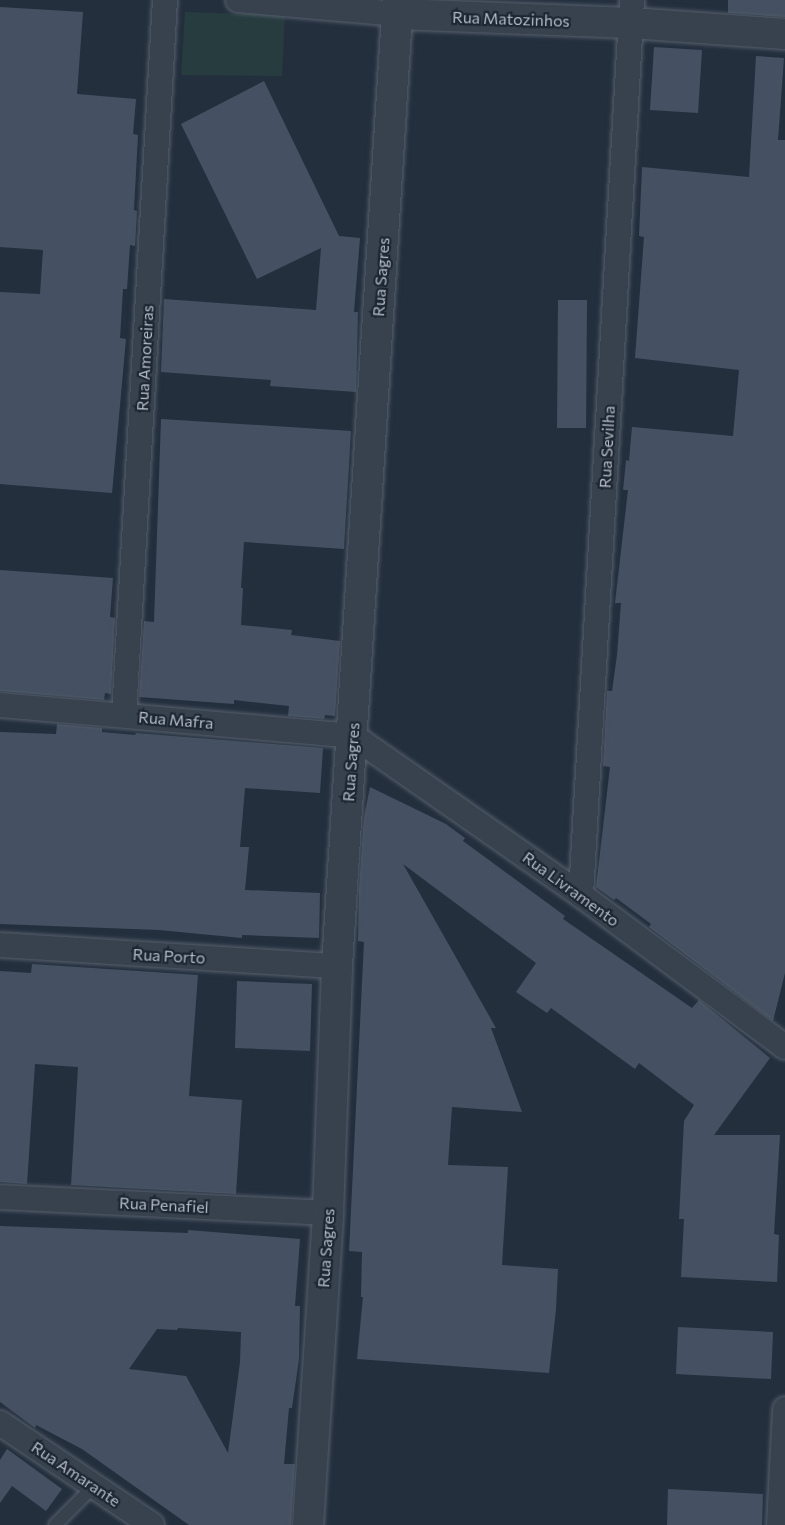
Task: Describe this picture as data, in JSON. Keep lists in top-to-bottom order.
{
  "streets": {
    "street": [
      "Rua Matozinhos",
      "Rua Sagres",
      "Rua Amoreiras",
      "Rua Sevilha",
      "Rua Mafra",
      "Rua Livramento",
      "Rua Porto",
      "Rua Penafiel",
      "Rua Amarante"
    ]
  },
  "crossings": [
    ["Rua Matozinhos", "Rua Sagres"],
    ["Rua Matozinhos", "Rua Sevilha"],
    ["Rua Sagres", "Rua Mafra"],
    ["Rua Sagres", "Rua Livramento"],
    ["Rua Sagres", "Rua Porto"],
    ["Rua Sagres", "Rua Penafiel"],
    ["Rua Amoreiras", "Rua Mafra"],
    ["Rua Sevilha", "Rua Livramento"],
    ["Rua Mafra", "Rua Livramento"]
  ]
}
